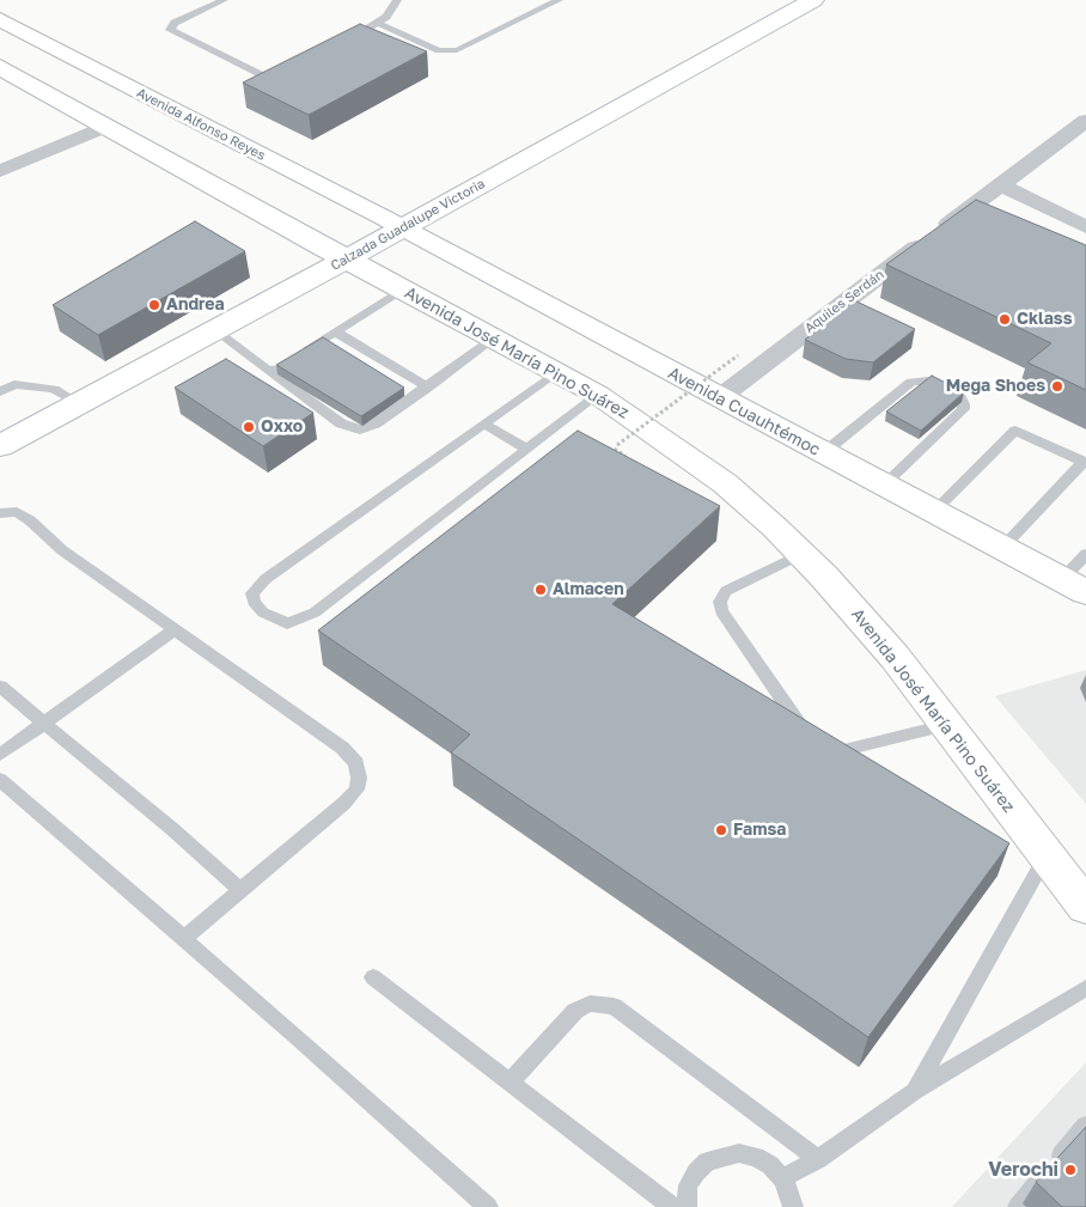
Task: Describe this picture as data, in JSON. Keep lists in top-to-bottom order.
{
  "streets": {
    "main road": [
      "Avenida Alfonso Reyes",
      "Calzada Guadalupe Victoria",
      "Avenida José María Pino Suárez",
      "Avenida Cuauhtémoc"
    ],
    "street": ["Aquiles Serdán"]
  },
  "crossings": [
    ["Avenida Alfonso Reyes", "Calzada Guadalupe Victoria"],
    ["Avenida Alfonso Reyes", "Avenida Cuauhtémoc"],
    ["Calzada Guadalupe Victoria", "Avenida José María Pino Suárez"],
    ["Calzada Guadalupe Victoria", "Avenida Cuauhtémoc"],
    ["Aquiles Serdán", "Avenida Cuauhtémoc"]
  ],
  "places": [
    "Andrea",
    "Cklass",
    "Mega Shoes",
    "Oxxo",
    "Almacen",
    "Famsa",
    "Verochi"
  ]
}
